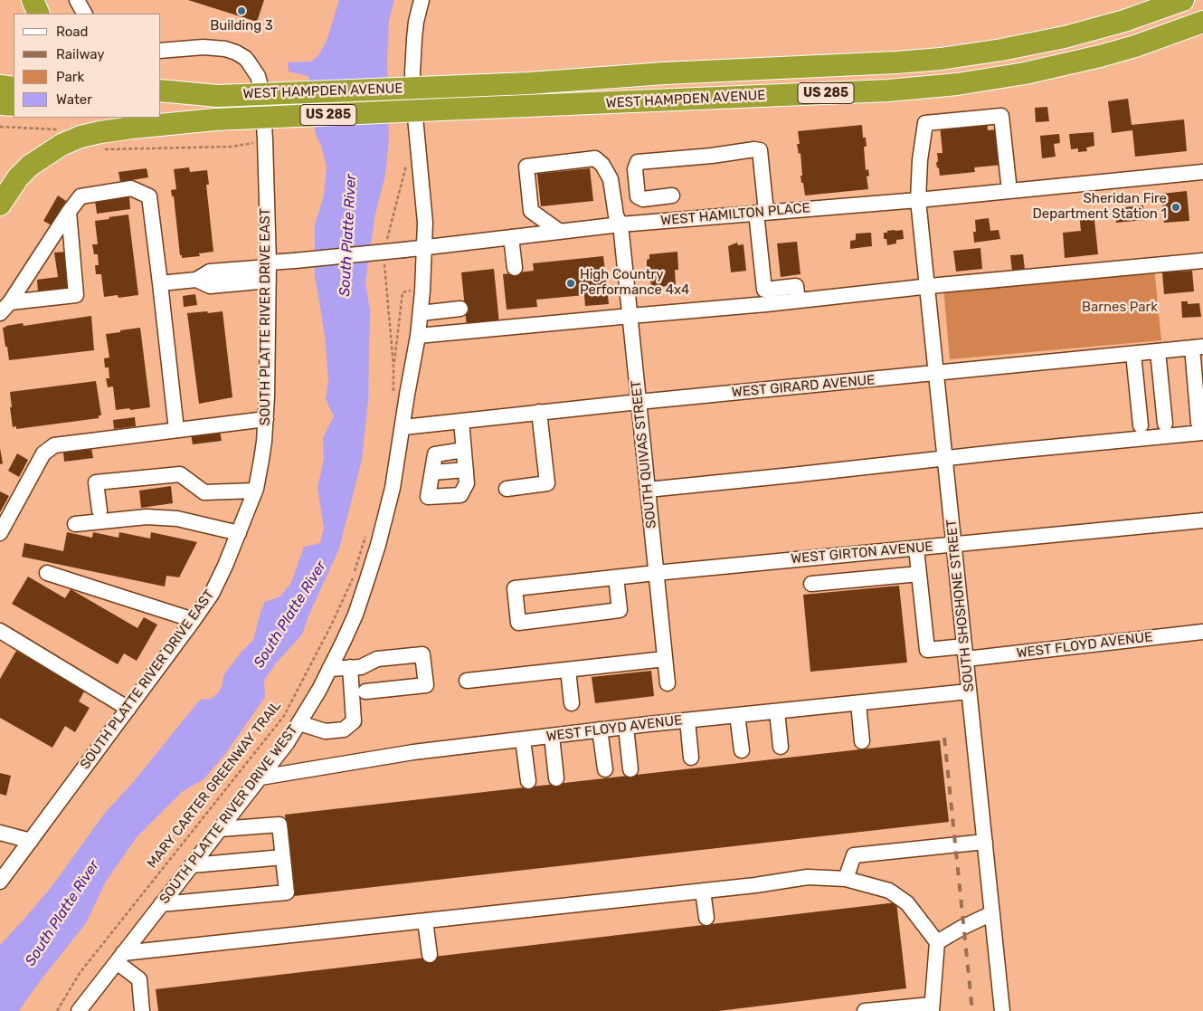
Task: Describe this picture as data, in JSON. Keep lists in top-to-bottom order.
{
  "streets": {
    "highway": ["WEST HAMPDEN AVENUE", "US 285"],
    "street": [
      "WEST HAMILTON PLACE",
      "SOUTH PLATTE RIVER DRIVE EAST",
      "WEST GIRARD AVENUE",
      "SOUTH QUIVAS STREET",
      "WEST GIRTON AVENUE",
      "SOUTH SHOSHONE STREET",
      "WEST FLOYD AVENUE",
      "SOUTH PLATTE RIVER DRIVE WEST"
    ],
    "path": ["MARY CARTER GREENWAY TRAIL"]
  },
  "crossings": [
    ["WEST HAMILTON PLACE", "SOUTH PLATTE RIVER DRIVE EAST"],
    ["WEST HAMILTON PLACE", "SOUTH QUIVAS STREET"],
    ["WEST HAMILTON PLACE", "SOUTH SHOSHONE STREET"],
    ["WEST HAMILTON PLACE", "SOUTH PLATTE RIVER DRIVE WEST"],
    ["WEST GIRARD AVENUE", "SOUTH QUIVAS STREET"],
    ["WEST GIRARD AVENUE", "SOUTH SHOSHONE STREET"],
    ["WEST GIRARD AVENUE", "SOUTH PLATTE RIVER DRIVE WEST"],
    ["SOUTH QUIVAS STREET", "WEST GIRTON AVENUE"],
    ["WEST GIRTON AVENUE", "SOUTH SHOSHONE STREET"],
    ["SOUTH SHOSHONE STREET", "WEST FLOYD AVENUE"],
    ["WEST FLOYD AVENUE", "SOUTH PLATTE RIVER DRIVE WEST"]
  ],
  "water": ["South Platte River"],
  "parks": ["Barnes Park"],
  "places": ["Building 3", "Sheridan Fire Department Station 1", "High Country Performance 4x4"],
  "legend": [
    "Road",
    "Railway",
    "Park",
    "Water"
  ]
}
